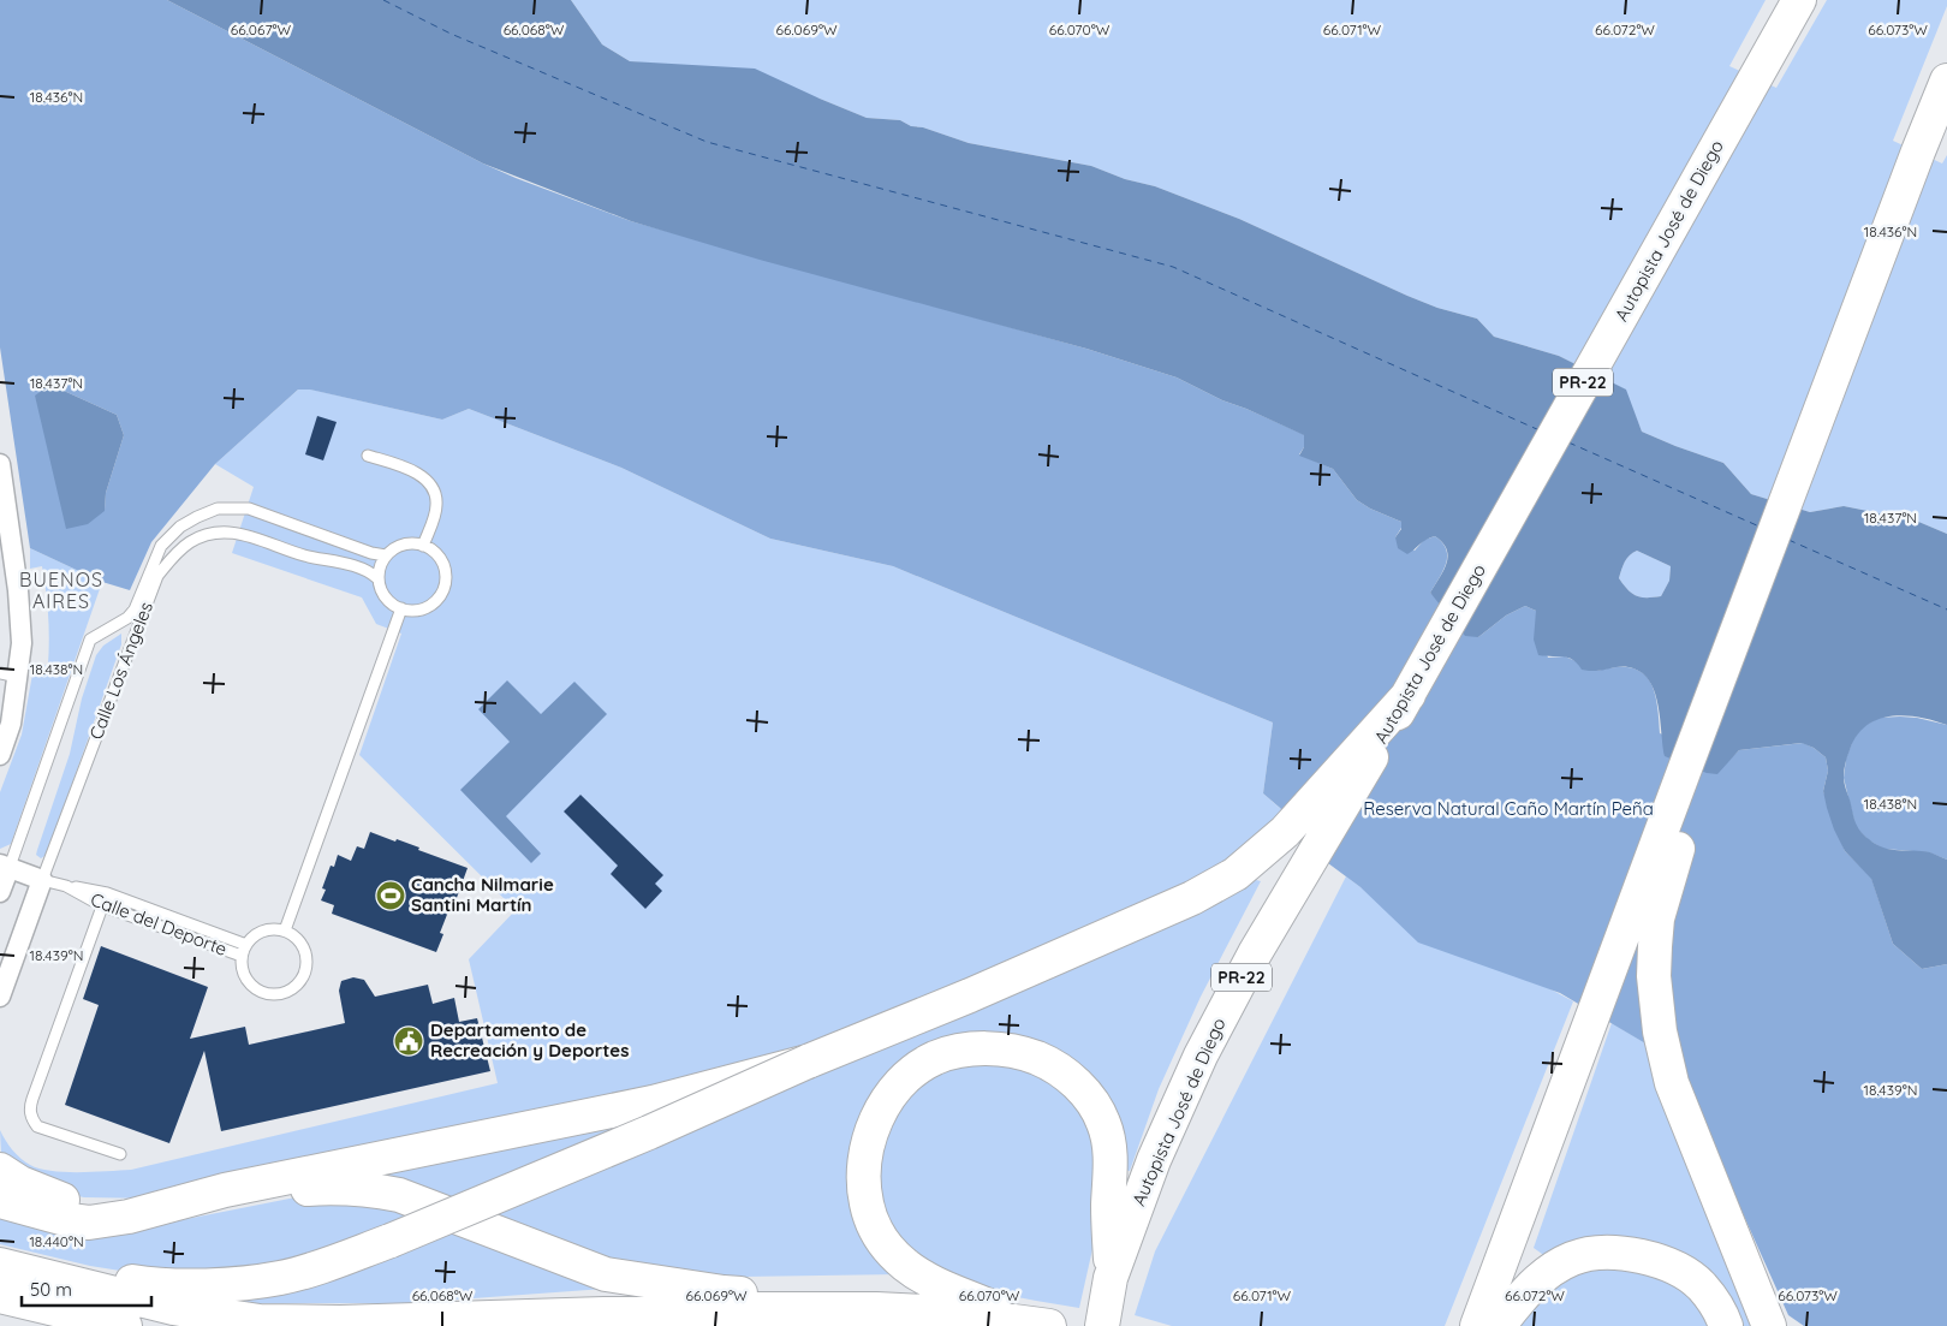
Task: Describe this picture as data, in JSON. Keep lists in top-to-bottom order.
{
  "streets": {
    "highway": ["Autopista José de Diego", "PR-22"],
    "street": ["Calle Los Ángeles"],
    "lane": ["Calle del Deporte"]
  },
  "crossings": [
    ["Calle Los Ángeles", "Calle del Deporte"]
  ],
  "districts": ["BUENOS AIRES"],
  "parks": ["Reserva Natural Caño Martín Peña"],
  "places": {
    "sports": ["Cancha Nilmarie Santini Martín"],
    "public building": ["Departamento de Recreación y Deportes"]
  },
  "scale_bar": "50 m",
  "coordinates": [
    "66.067°W",
    "66.068°W",
    "66.069°W",
    "66.070°W",
    "66.071°W",
    "66.072°W",
    "66.073°W",
    "18.436°N",
    "18.437°N",
    "18.438°N",
    "18.439°N",
    "18.440°N"
  ]
}
